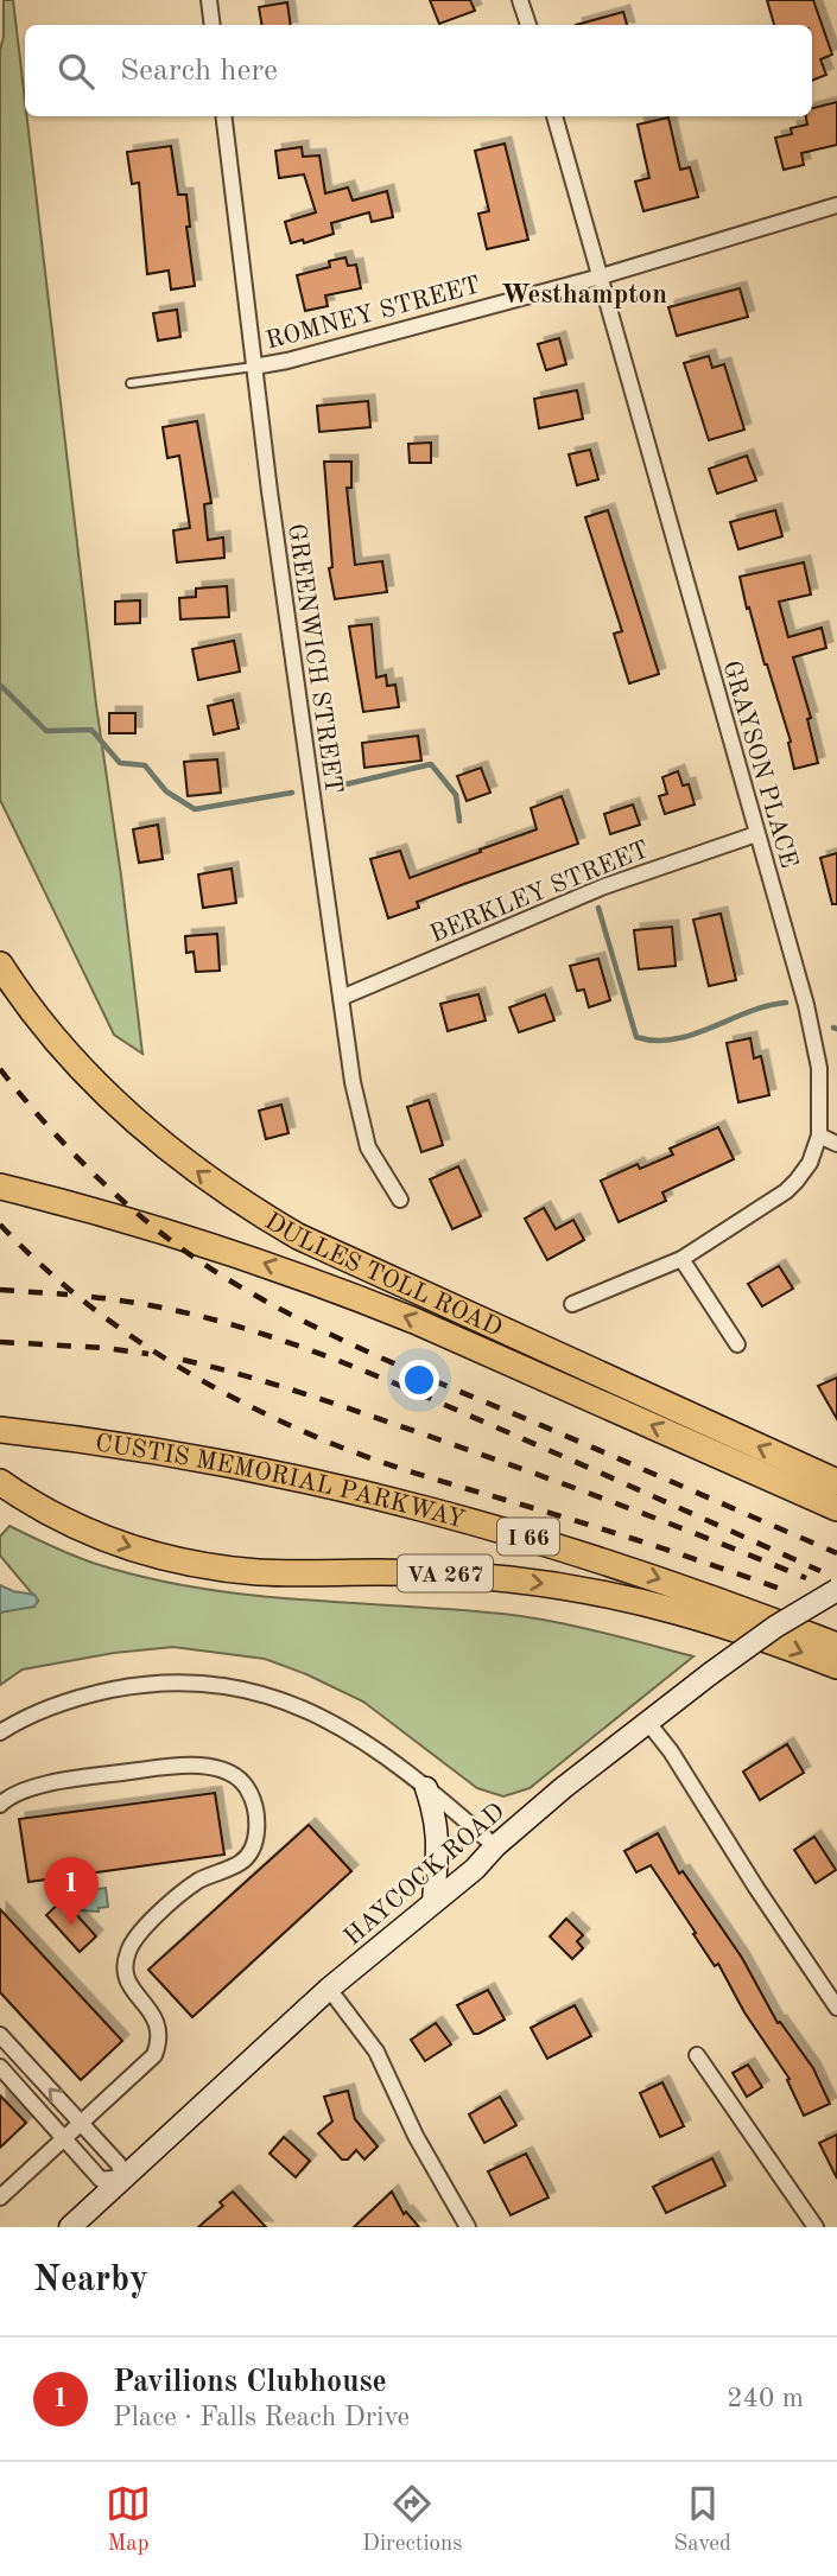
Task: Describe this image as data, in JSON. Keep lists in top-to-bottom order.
{
  "streets": {
    "highway": [
      "DULLES TOLL ROAD",
      "CUSTIS MEMORIAL PARKWAY",
      "I 66",
      "VA 267"
    ],
    "main road": ["HAYCOCK ROAD"],
    "street": [
      "ROMNEY STREET",
      "GREENWICH STREET",
      "GRAYSON PLACE",
      "BERKLEY STREET"
    ]
  },
  "crossings": [
    ["ROMNEY STREET", "GREENWICH STREET"],
    ["ROMNEY STREET", "GRAYSON PLACE"],
    ["GREENWICH STREET", "BERKLEY STREET"],
    ["GRAYSON PLACE", "BERKLEY STREET"]
  ],
  "districts": ["Westhampton"],
  "page": {
    "search": "Search here",
    "pins": "1",
    "heading": "Nearby",
    "list": [
      {
        "mark": "1",
        "name": "Pavilions Clubhouse",
        "note": "Place · Falls Reach Drive",
        "value": "240 m"
      }
    ],
    "nav": ["Map", "Directions", "Saved"]
  }
}
